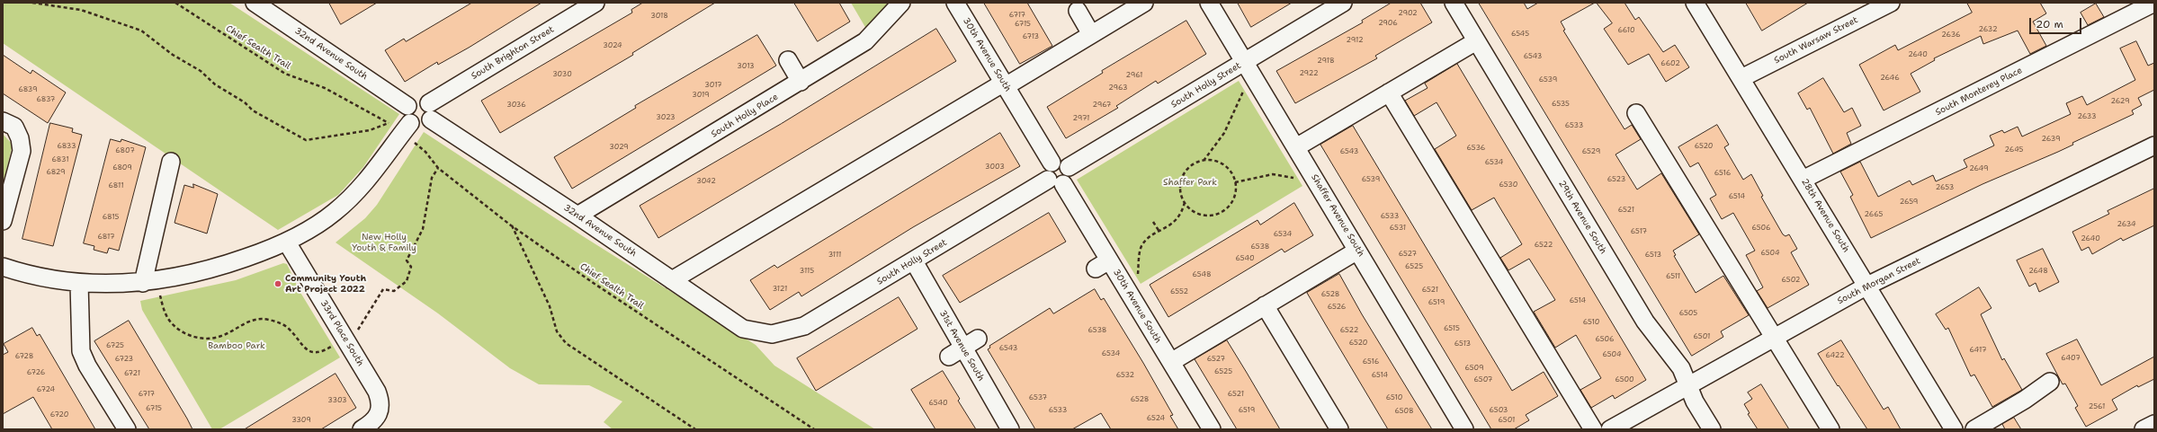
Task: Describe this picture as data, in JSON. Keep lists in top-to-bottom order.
{
  "streets": {
    "street": [
      "South Warsaw Street",
      "South Brighton Street",
      "32nd Avenue South",
      "30th Avenue South",
      "South Holly Street",
      "South Monterey Place",
      "South Holly Place",
      "Shaffer Avenue South",
      "28th Avenue South",
      "29th Avenue South",
      "South Morgan Street",
      "33rd Place South",
      "31st Avenue South"
    ],
    "path": ["Chief Sealth Trail"]
  },
  "crossings": [
    ["South Warsaw Street", "28th Avenue South"],
    ["Chief Sealth Trail", "South Brighton Street"],
    ["South Brighton Street", "32nd Avenue South"],
    ["32nd Avenue South", "South Holly Street"],
    ["32nd Avenue South", "South Holly Place"],
    ["30th Avenue South", "South Holly Street"],
    ["South Holly Street", "Shaffer Avenue South"],
    ["South Holly Street", "31st Avenue South"],
    ["South Monterey Place", "28th Avenue South"],
    ["28th Avenue South", "South Morgan Street"],
    ["29th Avenue South", "South Morgan Street"]
  ],
  "parks": ["Shaffer Park", "New Holly Youth & Family", "Bamboo Park"],
  "places": ["Community Youth Art Project 2022"],
  "house_numbers": [
    "2902",
    "6717",
    "3018",
    "2906",
    "6715",
    "2632",
    "6610",
    "6545",
    "2636",
    "6713",
    "2912",
    "3024",
    "2640",
    "6543",
    "2918",
    "6602",
    "3013",
    "2922",
    "3030",
    "2961",
    "2646",
    "6539",
    "3017",
    "2963",
    "6839",
    "3019",
    "6837",
    "2629",
    "6535",
    "3036",
    "2967",
    "2633",
    "3023",
    "2971",
    "6533",
    "2639",
    "6833",
    "6520",
    "3029",
    "6536",
    "2645",
    "6807",
    "6543",
    "6529",
    "6831",
    "6534",
    "3003",
    "6809",
    "2649",
    "6829",
    "6516",
    "6539",
    "6523",
    "3042",
    "6530",
    "6811",
    "2653",
    "6514",
    "2659",
    "6521",
    "2665",
    "6533",
    "6815",
    "2634",
    "6531",
    "6506",
    "6517",
    "6534",
    "6817",
    "2640",
    "6522",
    "6538",
    "6504",
    "6527",
    "3111",
    "6513",
    "6540",
    "6525",
    "3115",
    "2648",
    "6548",
    "6511",
    "6502",
    "3121",
    "6521",
    "6552",
    "6528",
    "6514",
    "6519",
    "6526",
    "6505",
    "6510",
    "6515",
    "6538",
    "6522",
    "6501",
    "6506",
    "6520",
    "6513",
    "6725",
    "6543",
    "6417",
    "6534",
    "6504",
    "6422",
    "6728",
    "6407",
    "6723",
    "6527",
    "6516",
    "6509",
    "6525",
    "6726",
    "6721",
    "6532",
    "6514",
    "6507",
    "6500",
    "6724",
    "6717",
    "6521",
    "6537",
    "6510",
    "6528",
    "3303",
    "6540",
    "2561",
    "6715",
    "6533",
    "6519",
    "6503",
    "6508",
    "6720",
    "6524",
    "3309",
    "6501"
  ],
  "scale_bar": "20 m"
}
